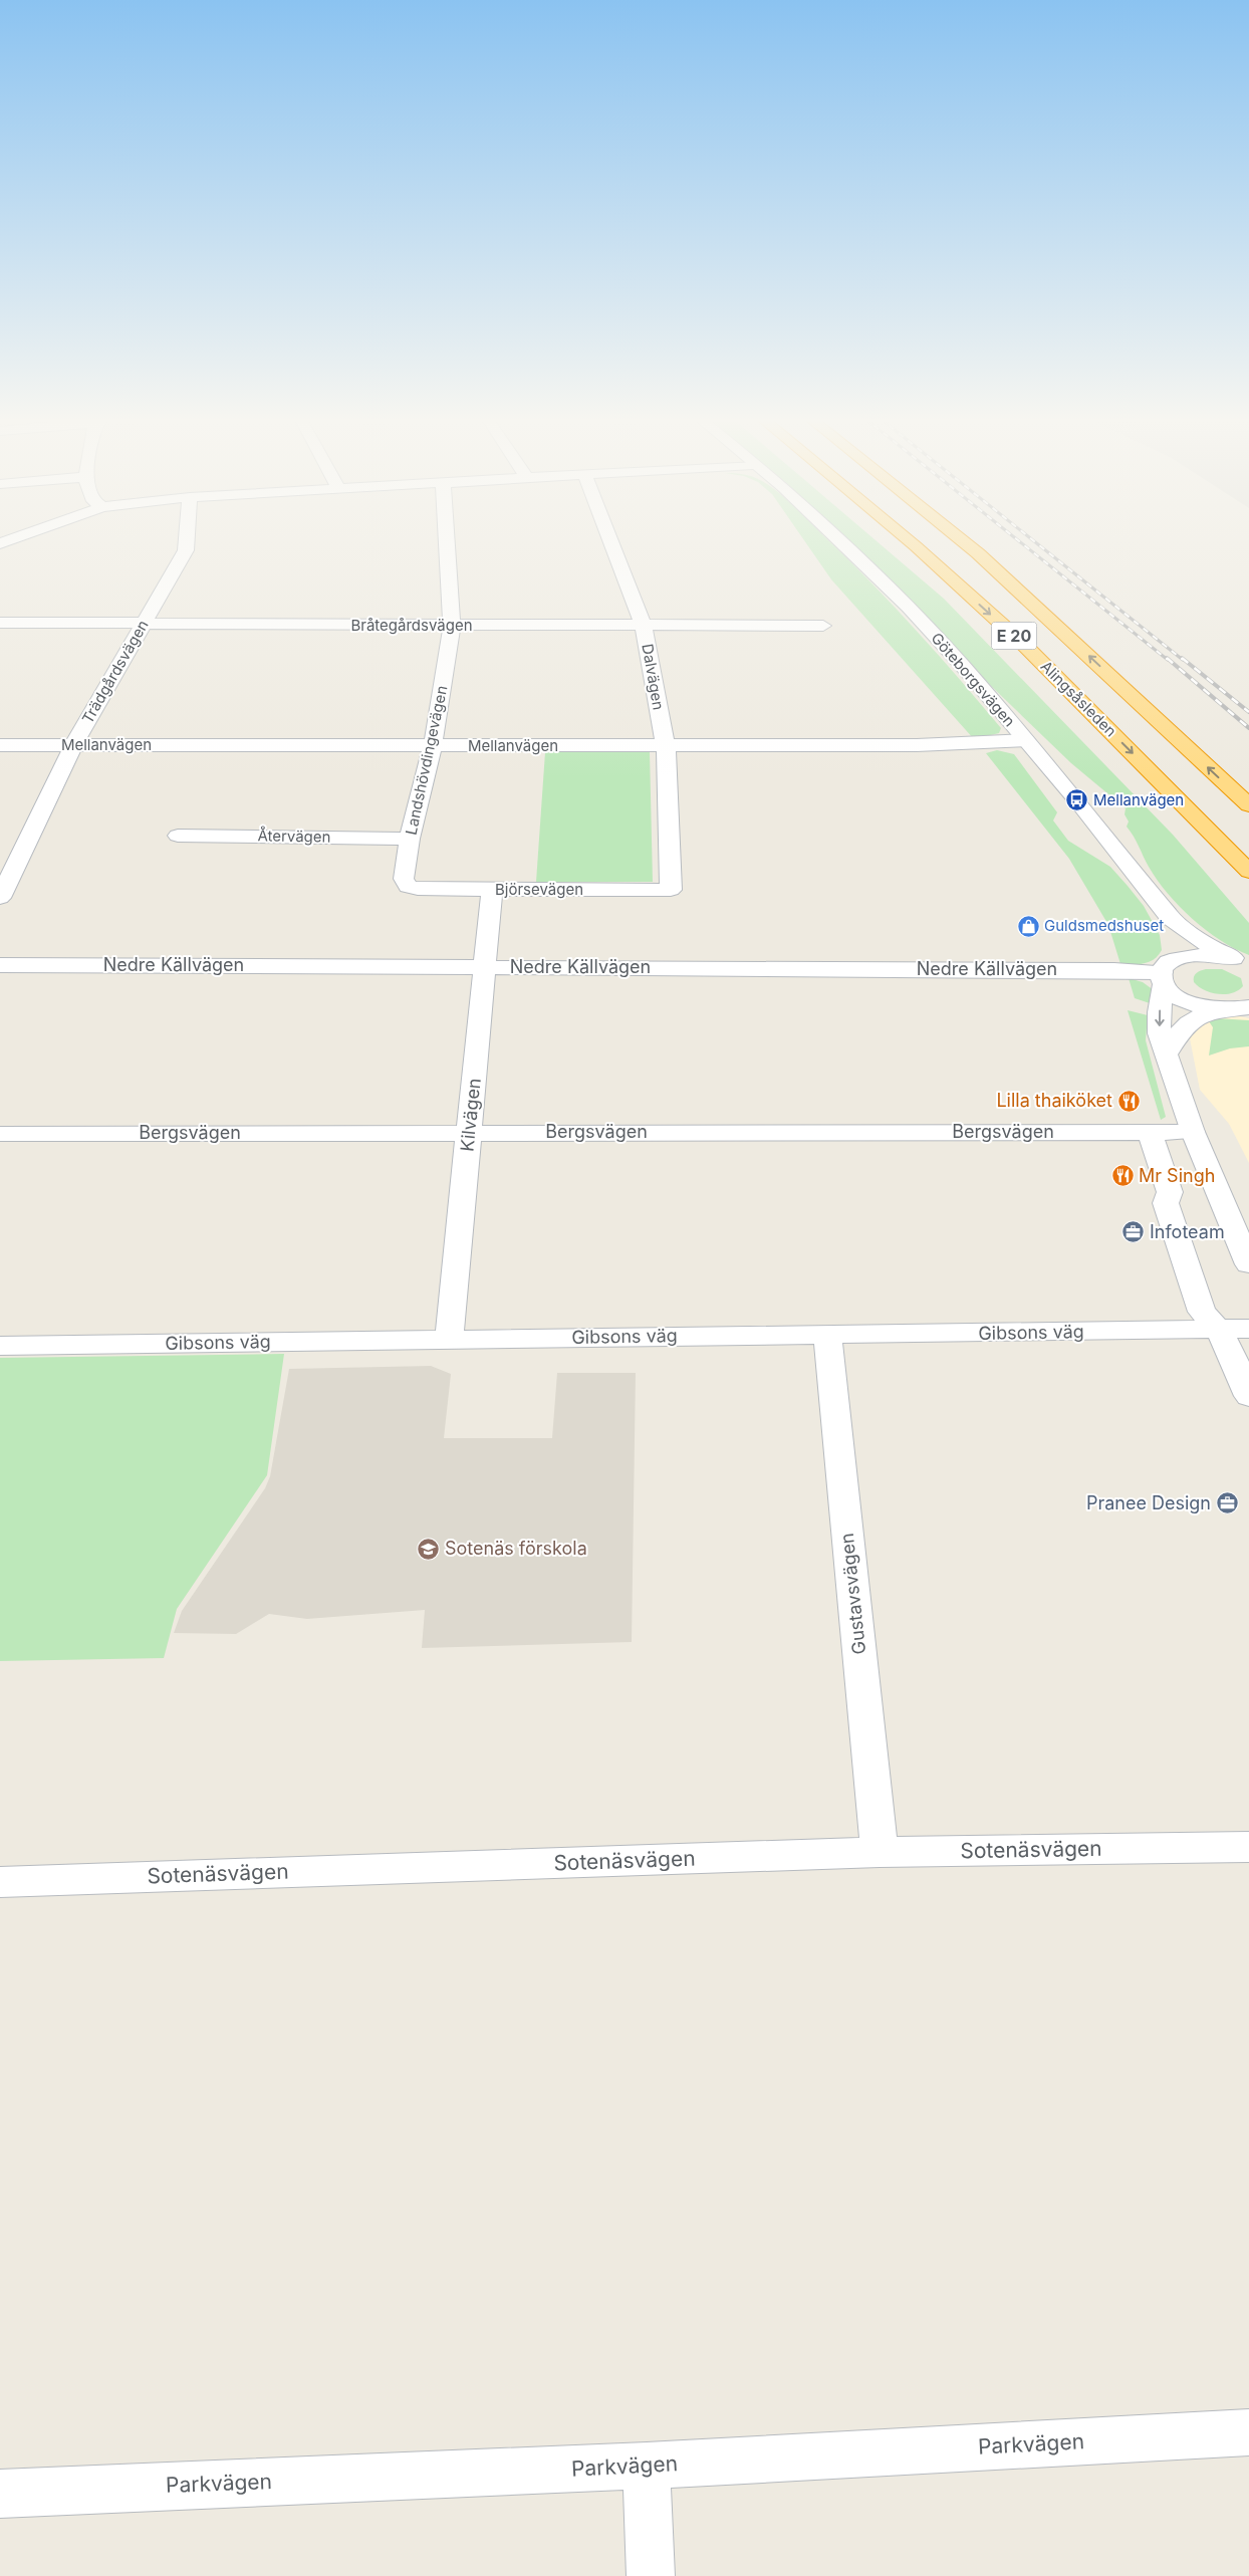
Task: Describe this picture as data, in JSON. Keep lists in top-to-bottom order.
{
  "streets": {
    "highway": ["E 20", "Alingsåsleden"],
    "street": [
      "Bråtegårdsvägen",
      "Trädgårdsvägen",
      "Dalvägen",
      "Göteborgsvägen",
      "Mellanvägen",
      "Landshövdingevägen",
      "Återvägen",
      "Björsevägen",
      "Nedre Källvägen",
      "Kilvägen",
      "Bergsvägen",
      "Gibsons väg",
      "Gustavsvägen",
      "Sotenäsvägen",
      "Parkvägen"
    ]
  },
  "crossings": [
    ["Bråtegårdsvägen", "Trädgårdsvägen"],
    ["Bråtegårdsvägen", "Dalvägen"],
    ["Bråtegårdsvägen", "Landshövdingevägen"],
    ["Trädgårdsvägen", "Mellanvägen"],
    ["Dalvägen", "Mellanvägen"],
    ["Dalvägen", "Björsevägen"],
    ["Göteborgsvägen", "Mellanvägen"],
    ["Göteborgsvägen", "Nedre Källvägen"],
    ["Mellanvägen", "Landshövdingevägen"],
    ["Landshövdingevägen", "Återvägen"],
    ["Landshövdingevägen", "Björsevägen"],
    ["Björsevägen", "Kilvägen"],
    ["Nedre Källvägen", "Kilvägen"],
    ["Kilvägen", "Bergsvägen"],
    ["Kilvägen", "Gibsons väg"],
    ["Gibsons väg", "Gustavsvägen"],
    ["Gustavsvägen", "Sotenäsvägen"]
  ],
  "places": {
    "bus stop": ["Mellanvägen"],
    "shop": ["Guldsmedshuset"],
    "restaurant": ["Lilla thaiköket", "Mr Singh"],
    "office": ["Infoteam", "Pranee Design"],
    "school or university": ["Sotenäs förskola"]
  }
}
